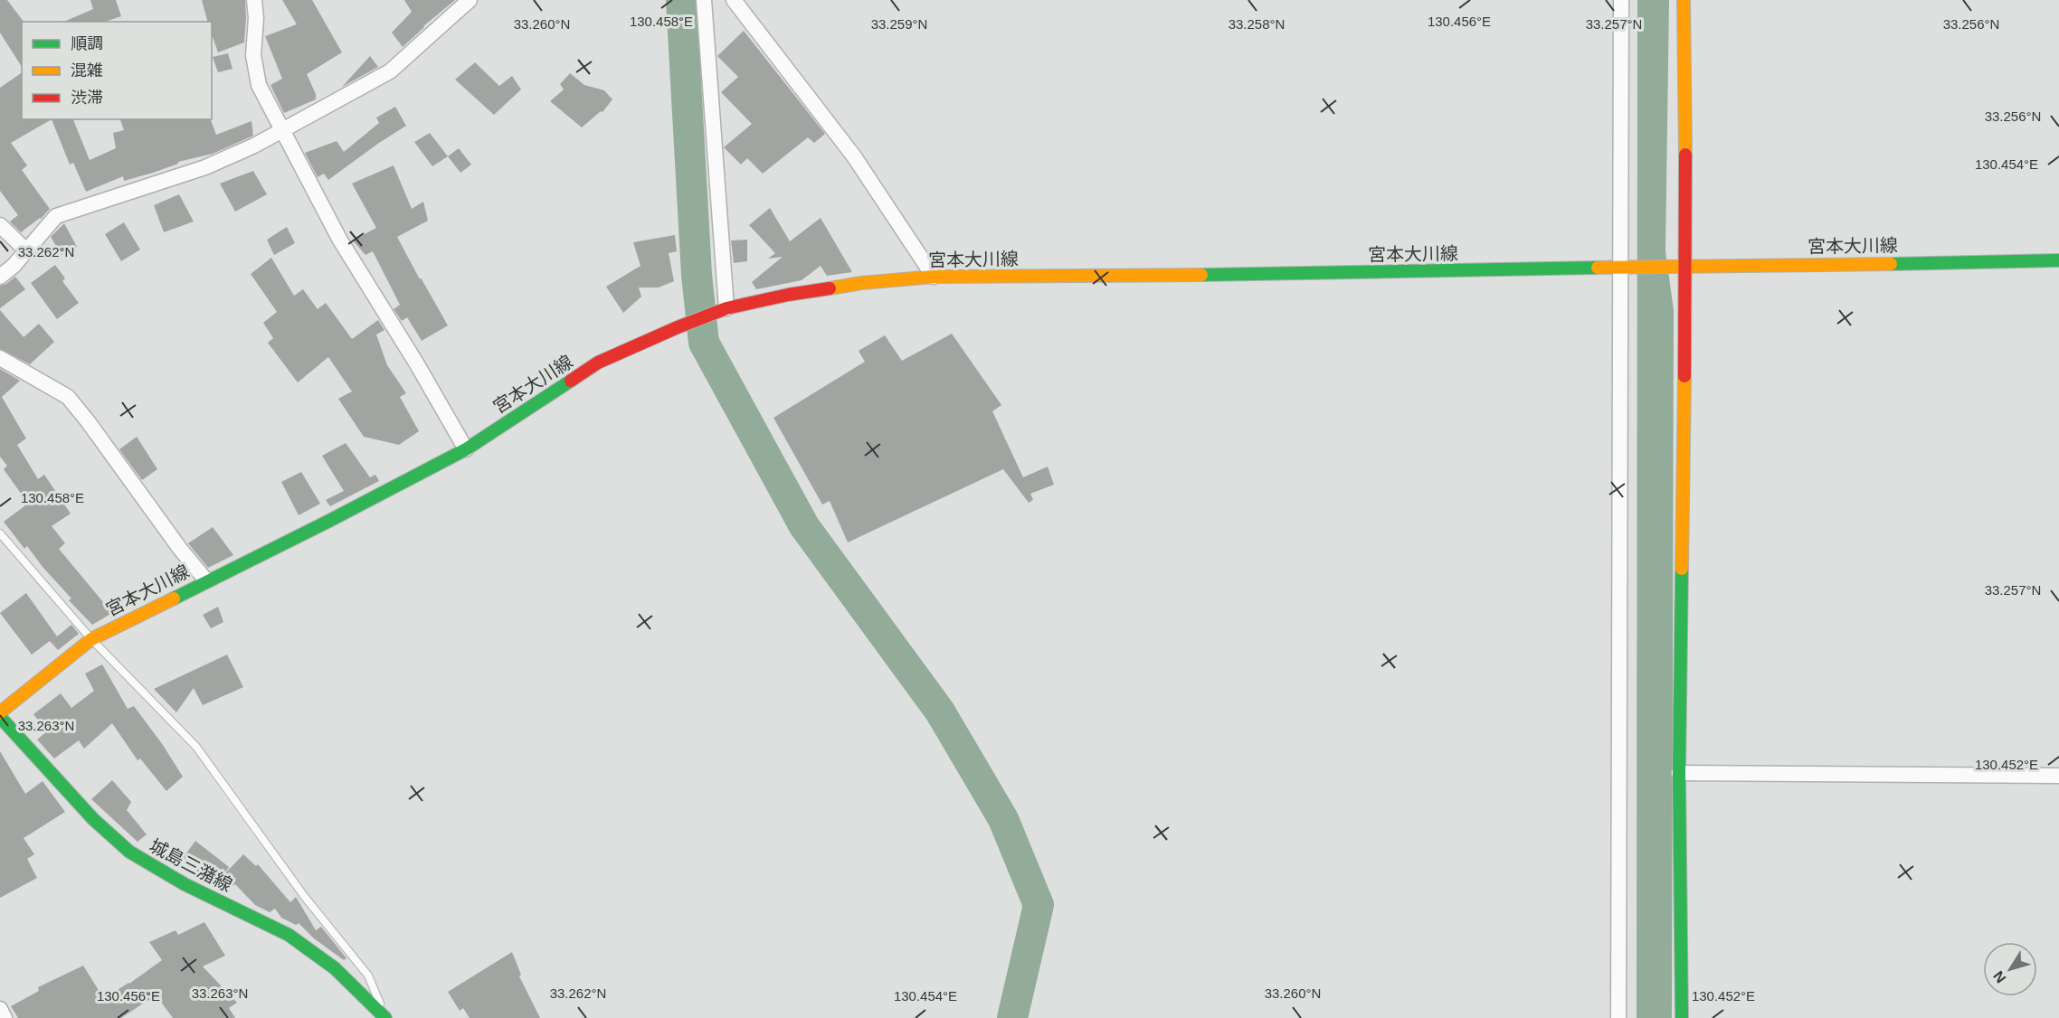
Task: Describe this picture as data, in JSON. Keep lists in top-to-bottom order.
{
  "streets": {
    "main road": ["宮本大川線", "城島三潴線"]
  },
  "crossings": [
    ["宮本大川線", "城島三潴線"]
  ],
  "legend": ["順調", "混雑", "渋滞"],
  "north": "bottom left",
  "coordinates": [
    "130.458°E",
    "130.456°E",
    "33.260°N",
    "33.259°N",
    "33.258°N",
    "33.257°N",
    "33.256°N",
    "130.454°E",
    "33.262°N",
    "33.263°N",
    "130.452°E"
  ]
}
